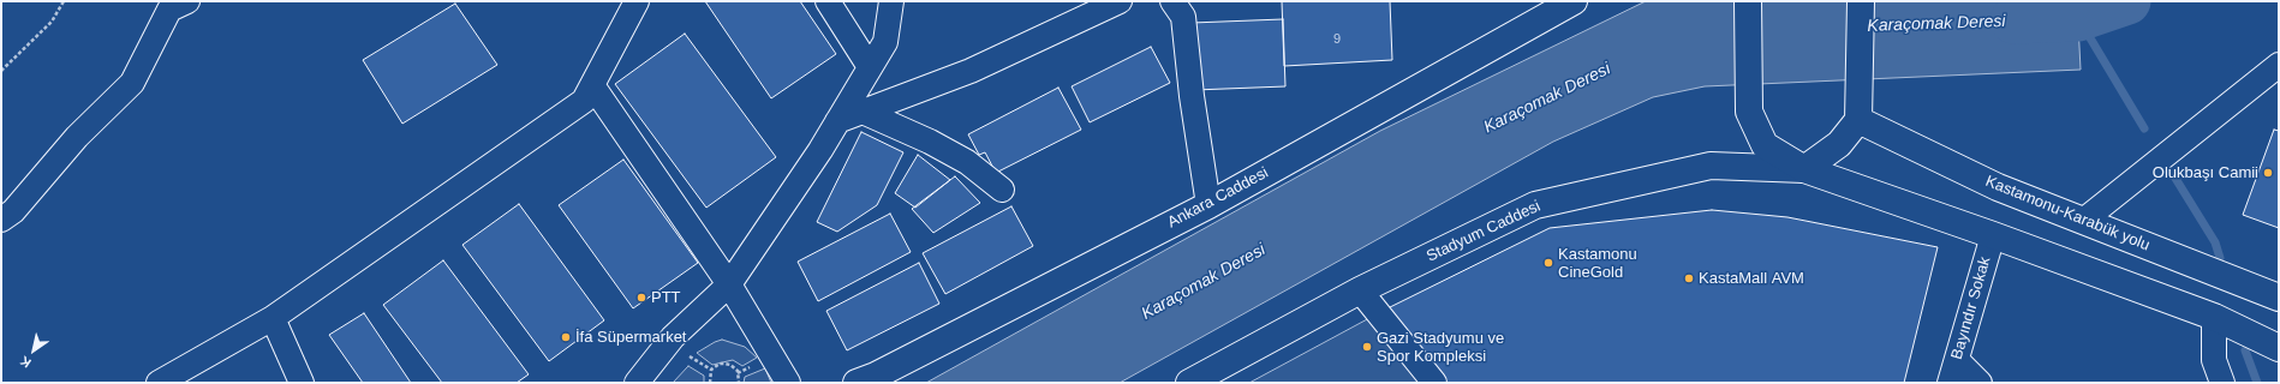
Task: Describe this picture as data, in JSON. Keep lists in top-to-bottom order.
{
  "streets": {
    "main road": ["Ankara Caddesi", "Kastamonu-Karabük yolu", "Stadyum Caddesi"],
    "street": ["Bayındır Sokak"]
  },
  "water": ["Karaçomak Deresi"],
  "places": [
    "Olukbaşı Camii",
    "Kastamonu CineGold",
    "KastaMall AVM",
    "PTT",
    "İfa Süpermarket",
    "Gazi Stadyumu ve Spor Kompleksi"
  ],
  "house_numbers": ["9"],
  "north": "bottom left"
}
